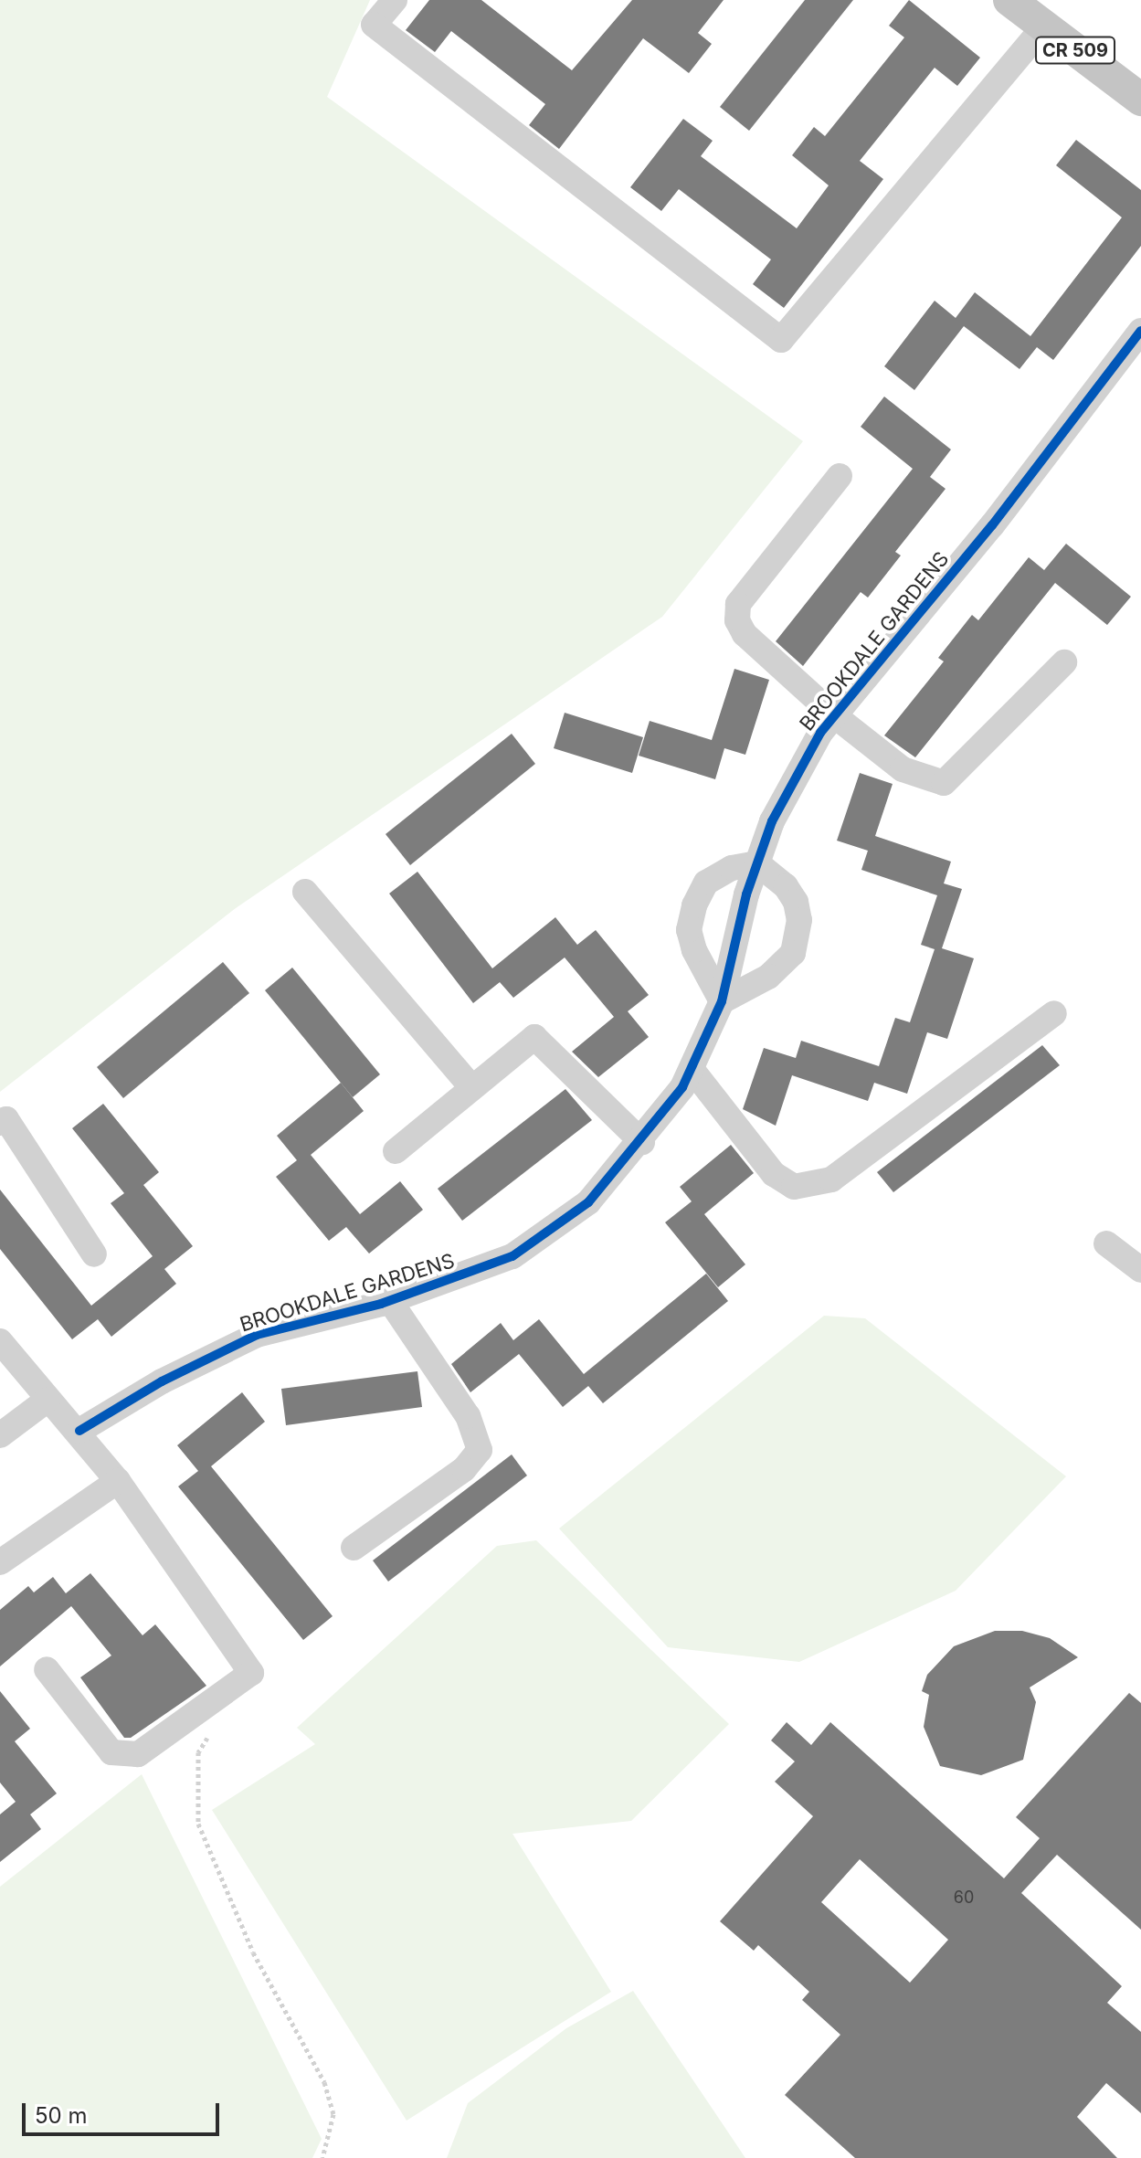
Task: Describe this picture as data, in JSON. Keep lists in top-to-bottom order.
{
  "streets": {
    "main road": ["CR 509"],
    "street": ["BROOKDALE GARDENS"]
  },
  "house_numbers": ["60"],
  "scale_bar": "50 m"
}
